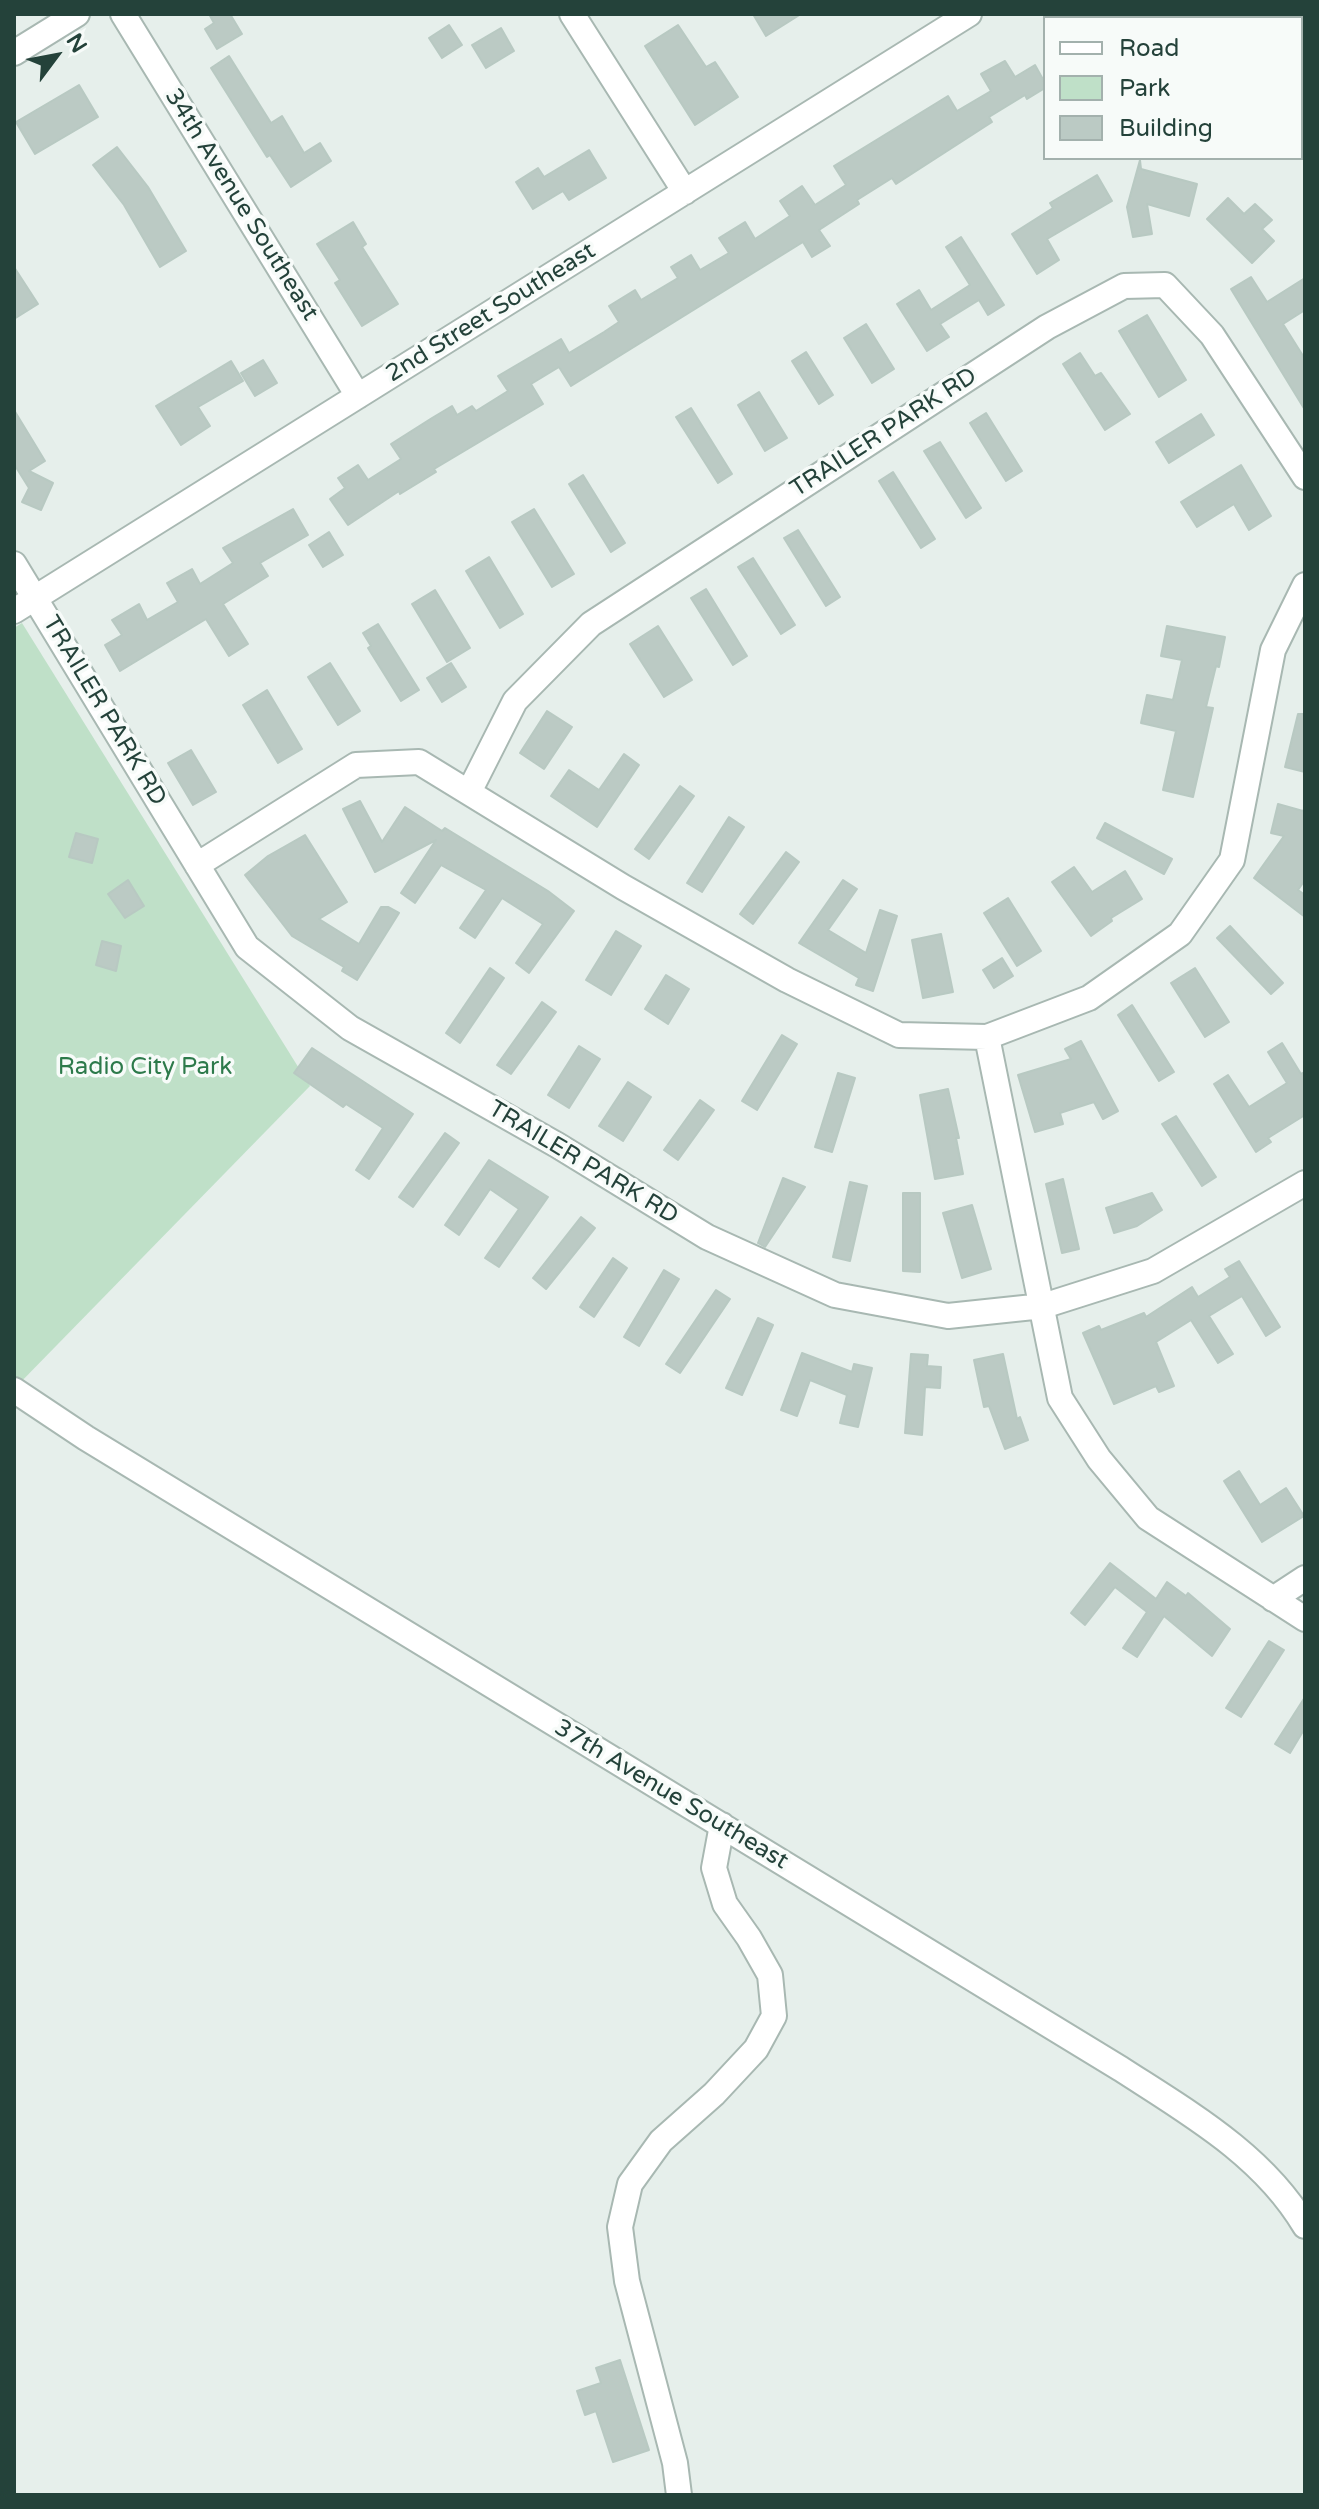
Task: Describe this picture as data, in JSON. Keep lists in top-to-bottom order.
{
  "streets": {
    "street": [
      "34th Avenue Southeast",
      "2nd Street Southeast",
      "TRAILER PARK RD",
      "37th Avenue Southeast"
    ]
  },
  "crossings": [
    ["34th Avenue Southeast", "2nd Street Southeast"],
    ["2nd Street Southeast", "TRAILER PARK RD"]
  ],
  "parks": ["Radio City Park"],
  "legend": ["Road", "Park", "Building"],
  "north": "top right"
}
